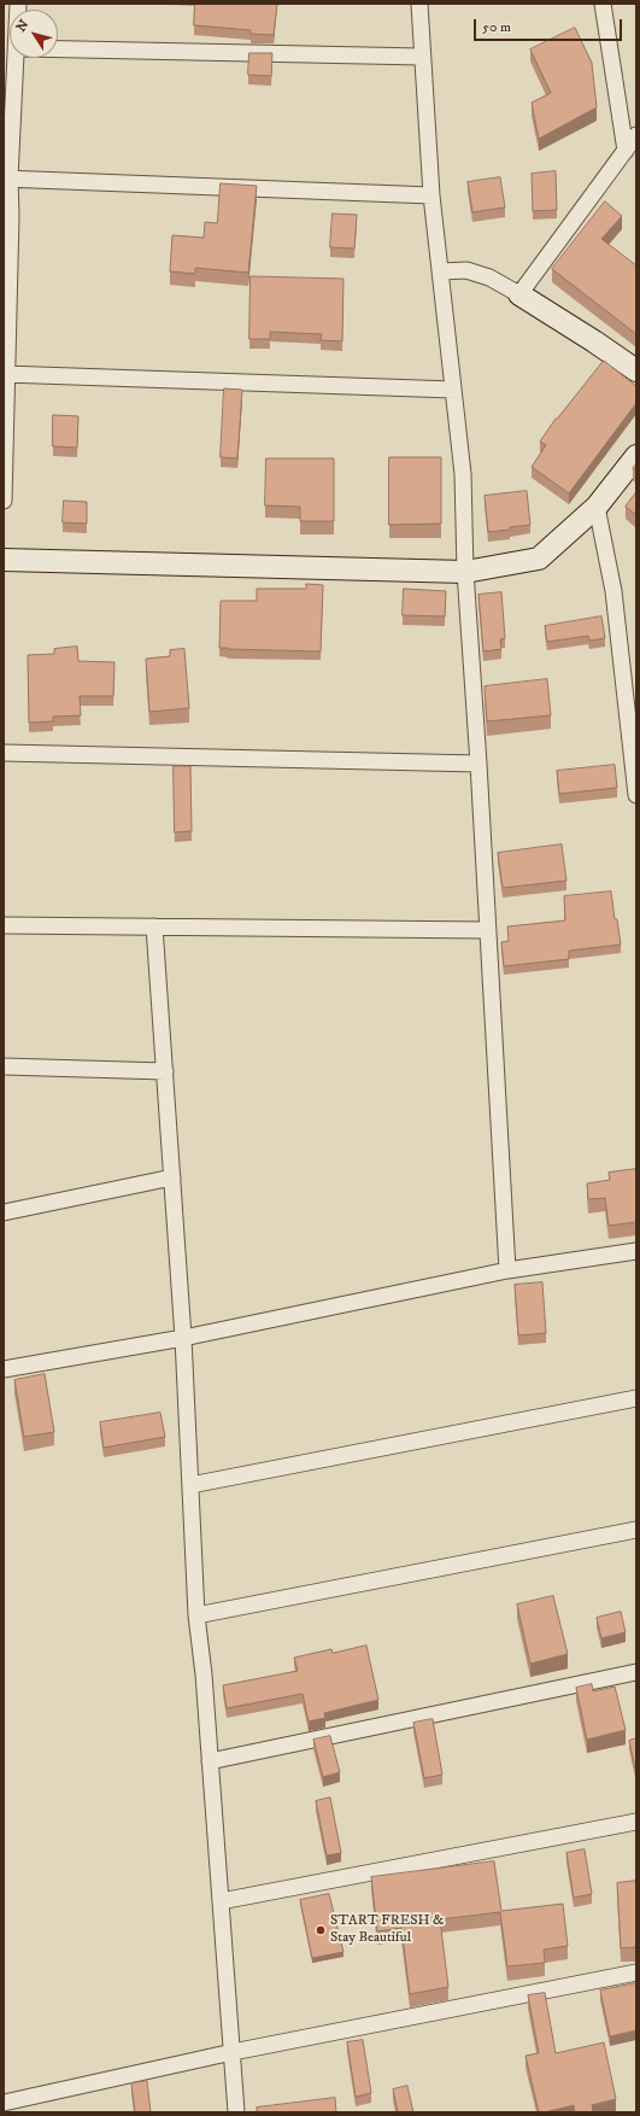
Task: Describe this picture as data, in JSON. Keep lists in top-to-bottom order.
{
  "places": ["START FRESH & Stay Beautiful"],
  "scale_bar": "50 m",
  "north": "top left"
}
